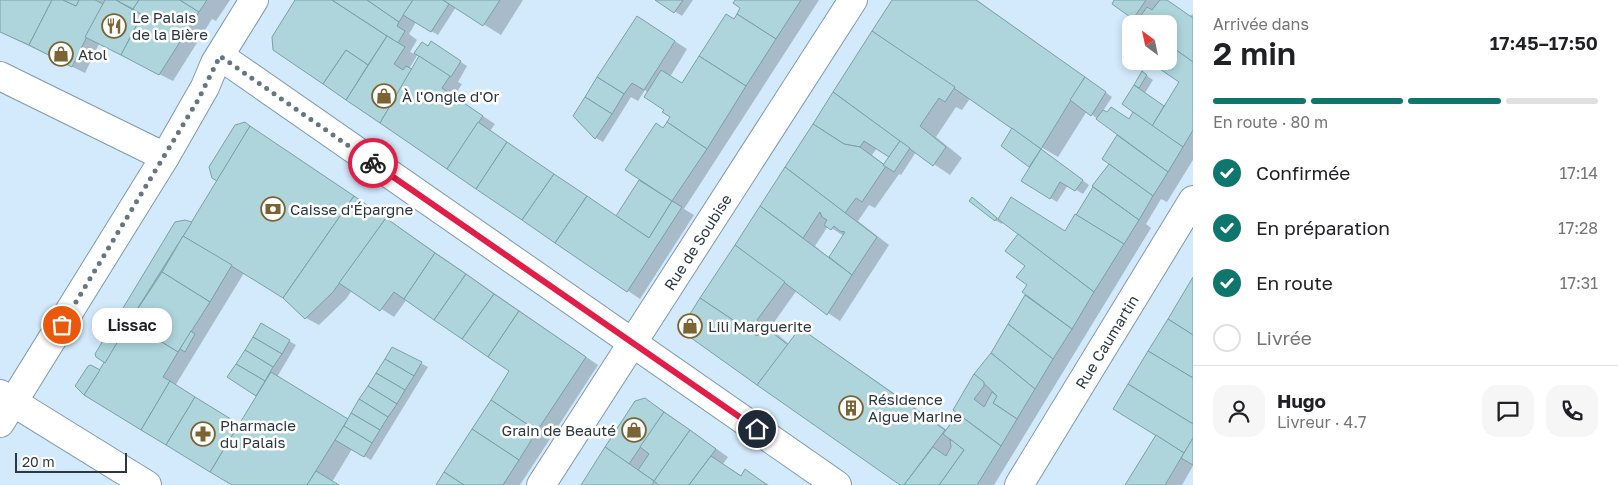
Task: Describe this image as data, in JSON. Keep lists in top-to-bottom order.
{
  "streets": {
    "street": ["Rue de Soubise", "Rue Caumartin"]
  },
  "places": {
    "restaurant": ["Le Palais de la Bière"],
    "shop": [
      "Atol",
      "À l'Ongle d'Or",
      "Lili Marguerite",
      "Grain de Beauté"
    ],
    "bank": ["Caisse d'Épargne"],
    "other": ["Lissac"],
    "building": ["Résidence Aigue Marine"],
    "pharmacy": ["Pharmacie du Palais"]
  },
  "scale_bar": "20 m",
  "north": "top left",
  "page": {
    "heading": ["2 min", "Arrivée dans", "17:45–17:50"],
    "panel": ["Hugo", "Livreur · 4.7"],
    "bar": "En route · 80 m",
    "list": [
      ["Confirmée", "17:14"],
      ["En préparation", "17:28"],
      ["En route", "17:31"],
      "Livrée"
    ],
    "bubble": "Lissac",
    "scale": "20 m"
  }
}
